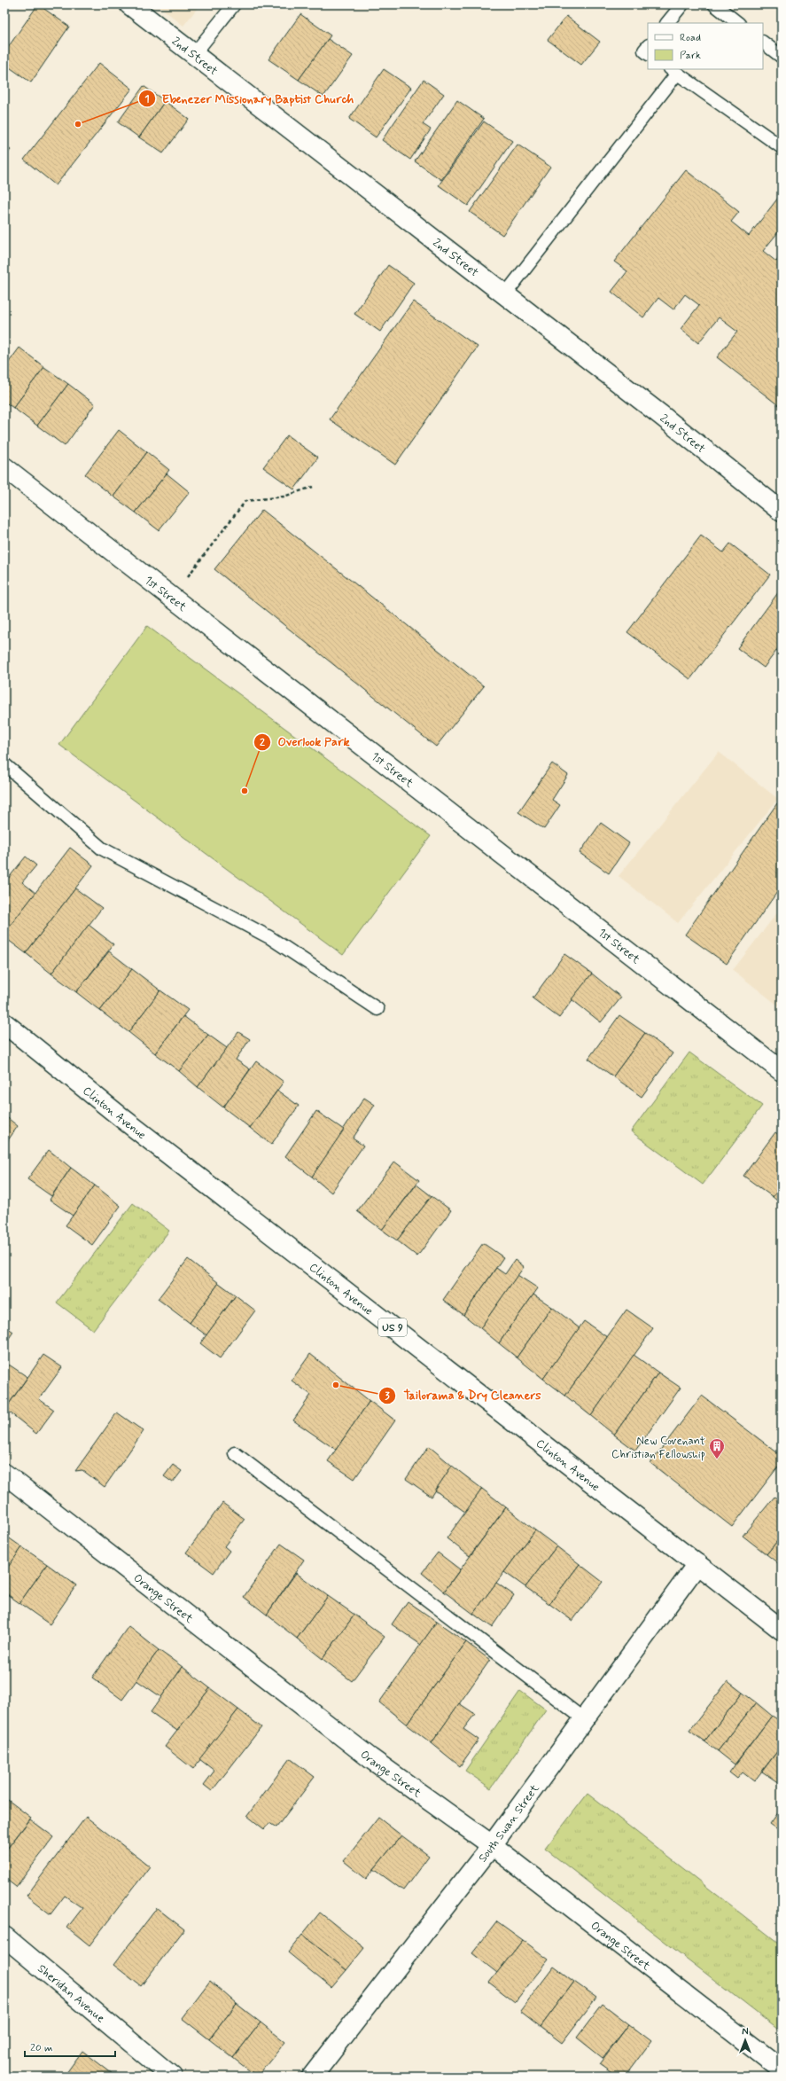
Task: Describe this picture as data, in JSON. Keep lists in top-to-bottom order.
{
  "streets": {
    "street": [
      "2nd Street",
      "1st Street",
      "Clinton Avenue",
      "US 9",
      "Orange Street",
      "South Swan Street",
      "Sheridan Avenue"
    ]
  },
  "crossings": [
    ["Clinton Avenue", "South Swan Street"],
    ["Orange Street", "South Swan Street"]
  ],
  "places": {
    "other": ["Ebenezer Missionary Baptist Church", "Overlook Park", "Tailorama & Dry Cleaners"],
    "building": ["New Covenant Christian Fellowship"]
  },
  "legend": ["Road", "Park"],
  "scale_bar": "20 m",
  "north": "top"
}
